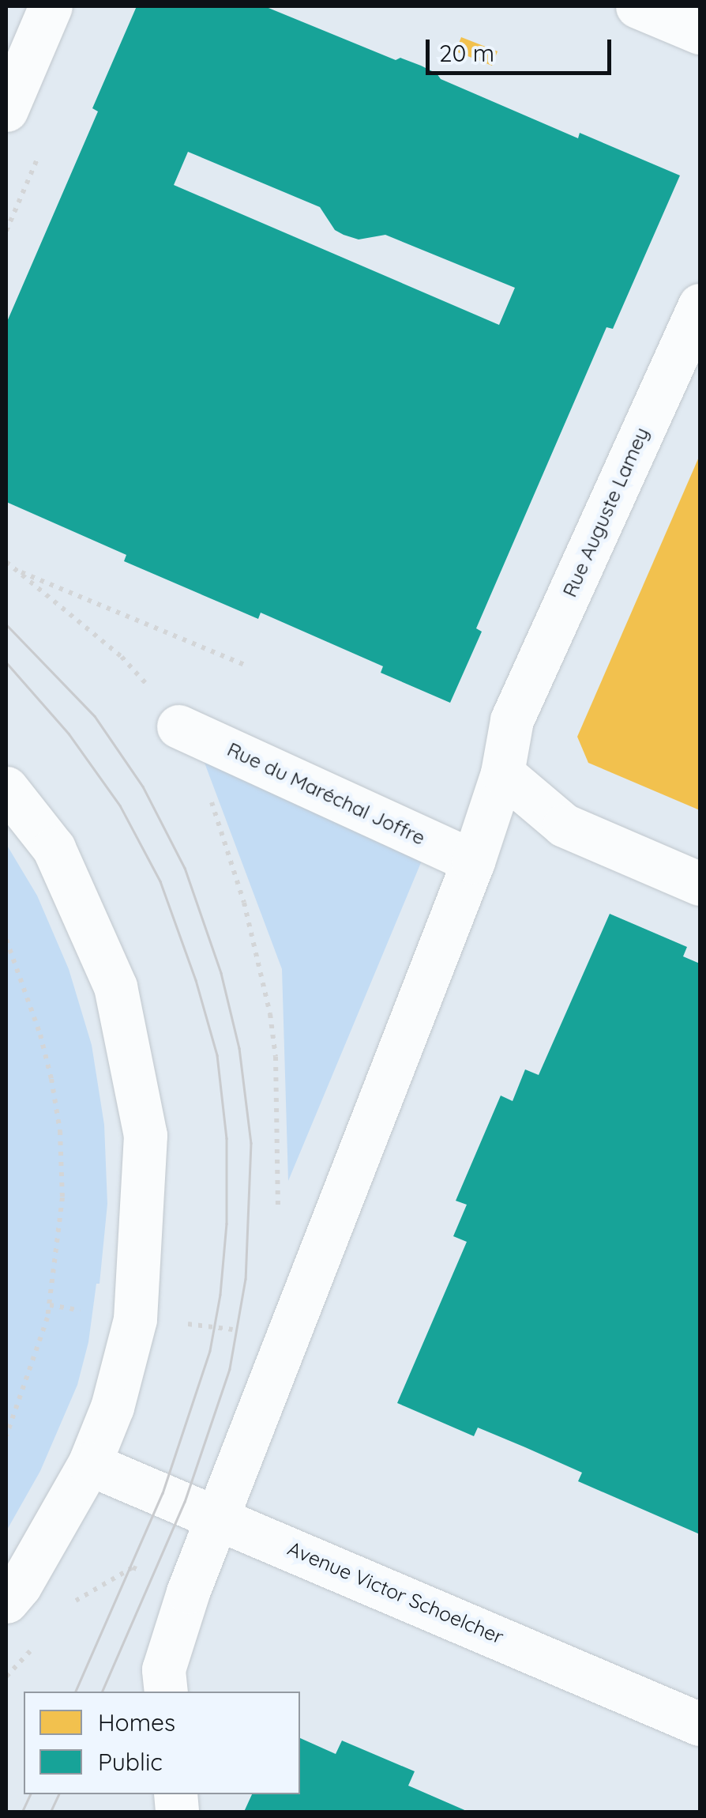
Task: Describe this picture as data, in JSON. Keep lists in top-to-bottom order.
{
  "streets": {
    "street": ["Rue Auguste Lamey", "Rue du Maréchal Joffre", "Avenue Victor Schoelcher"]
  },
  "legend": ["Homes", "Public"],
  "scale_bar": "20 m"
}
